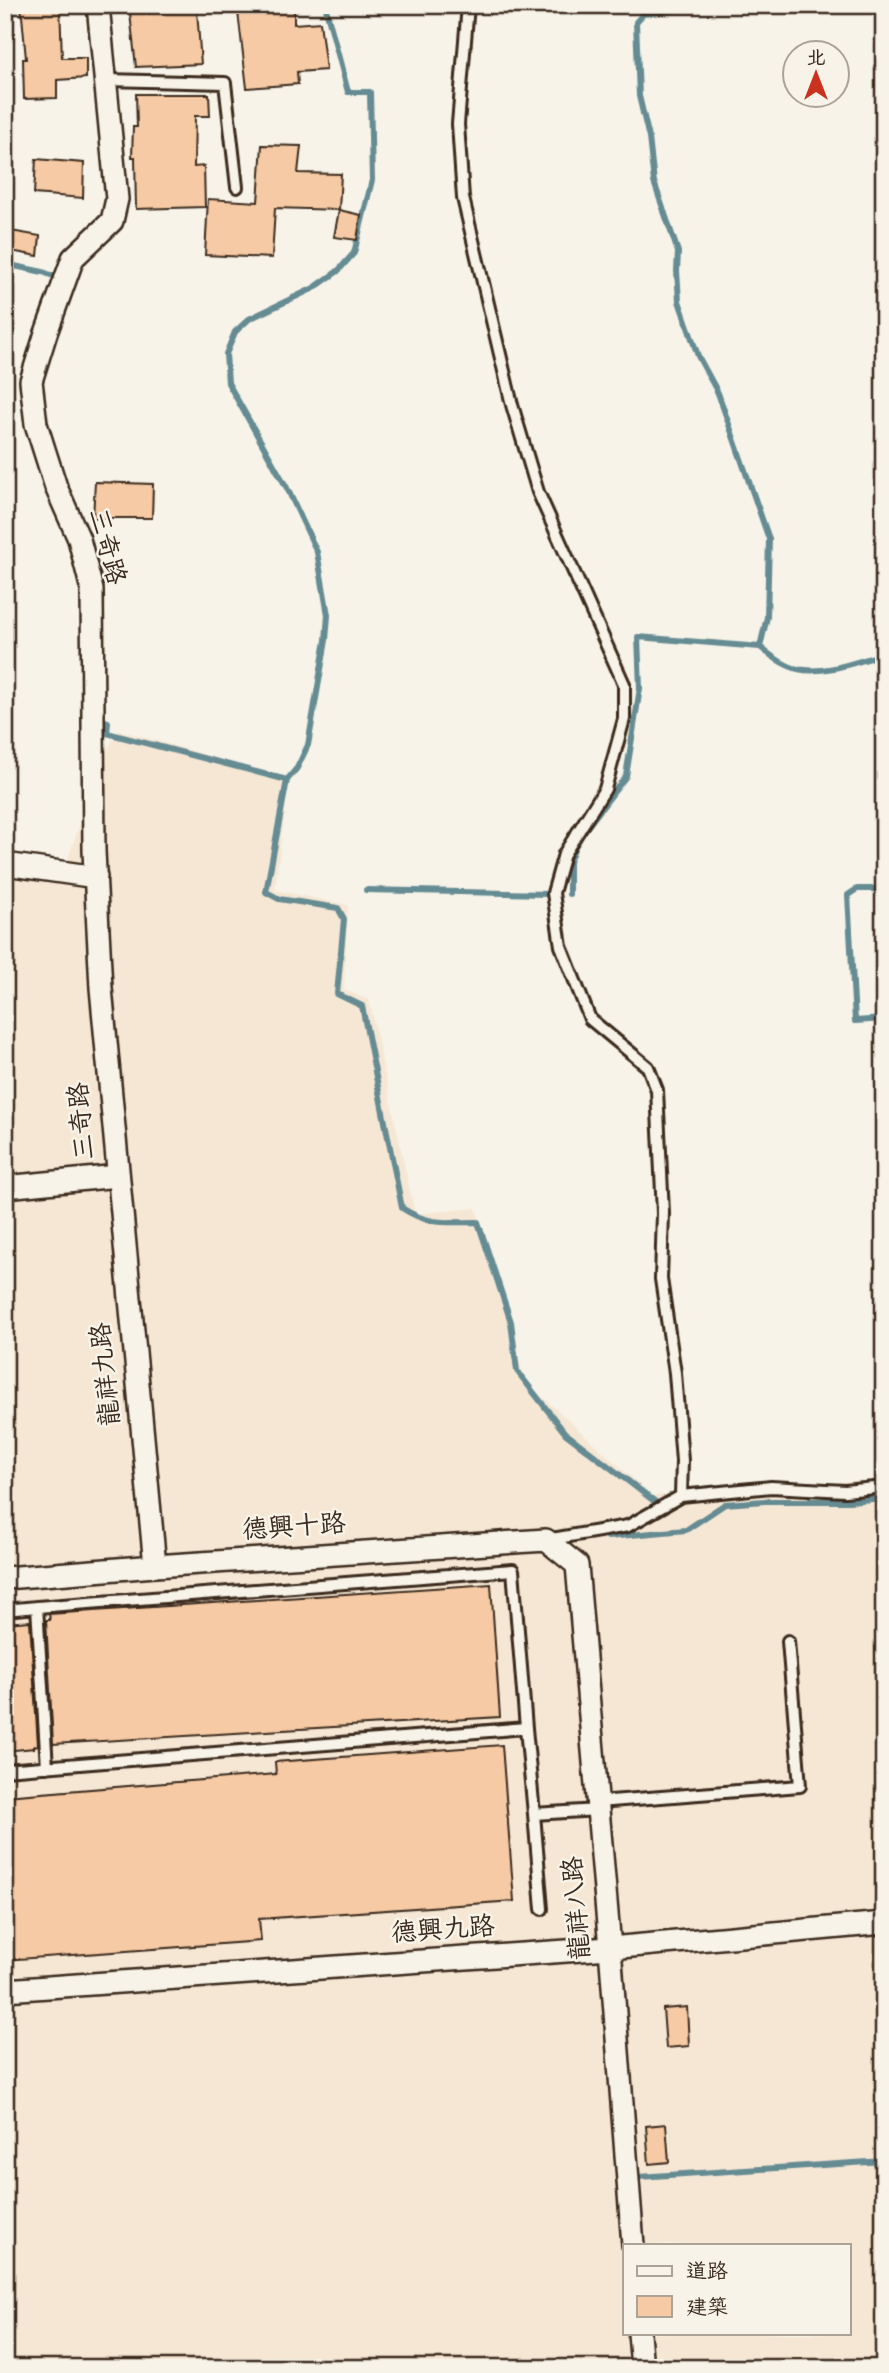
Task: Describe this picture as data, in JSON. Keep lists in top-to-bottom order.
{
  "streets": {
    "street": [
      "三奇路",
      "龍祥九路",
      "德興十路",
      "龍祥八路",
      "德興九路"
    ]
  },
  "crossings": [
    ["三奇路", "龍祥九路"],
    ["龍祥九路", "德興十路"],
    ["德興十路", "龍祥八路"],
    ["龍祥八路", "德興九路"]
  ],
  "legend": ["道路", "建築"],
  "north": "top"
}
